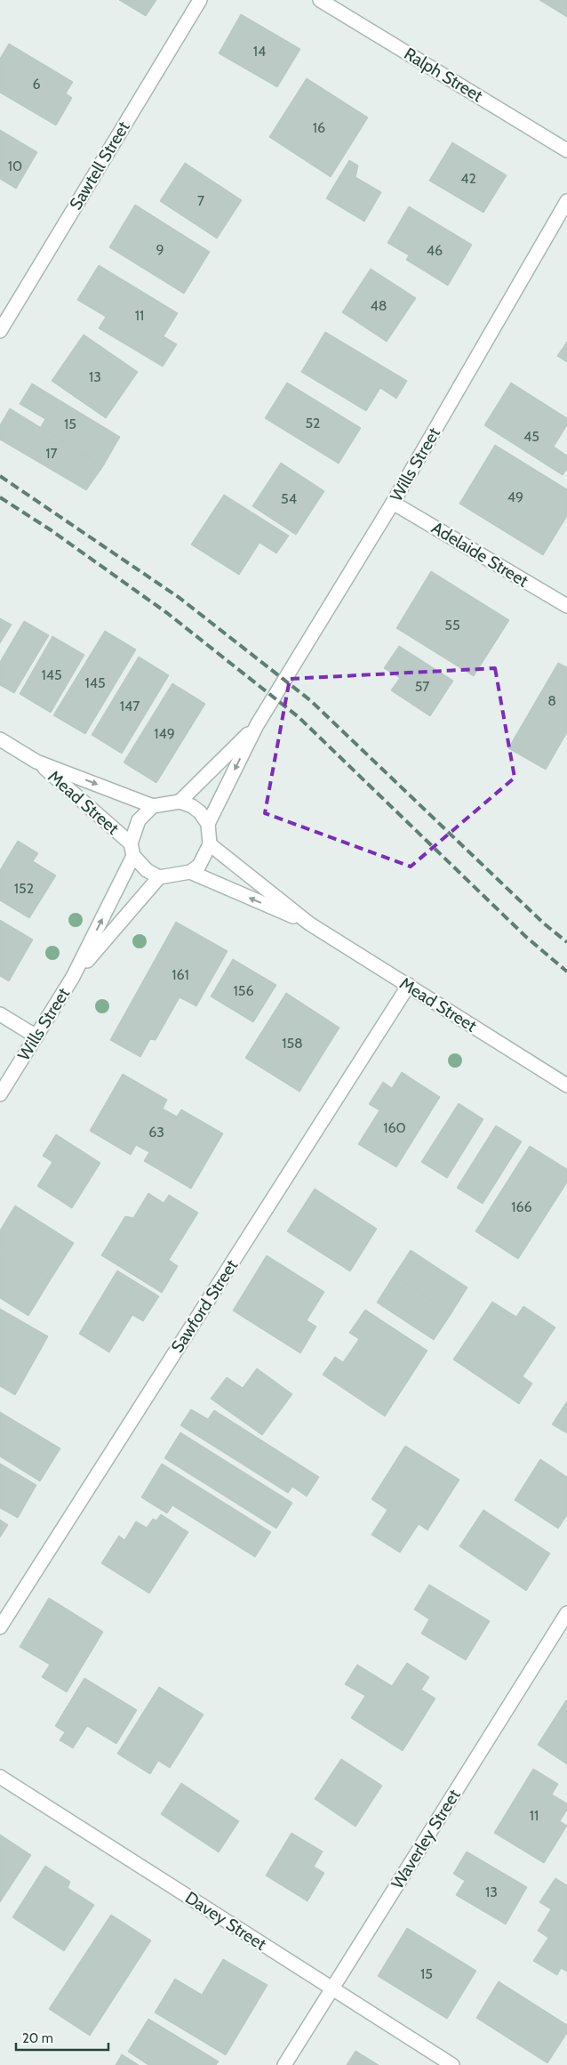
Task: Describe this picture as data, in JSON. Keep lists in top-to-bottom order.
{
  "streets": {
    "street": [
      "Ralph Street",
      "Sawtell Street",
      "Wills Street",
      "Adelaide Street",
      "Mead Street",
      "Sawford Street",
      "Waverley Street",
      "Davey Street"
    ]
  },
  "crossings": [
    ["Wills Street", "Adelaide Street"],
    ["Wills Street", "Mead Street"],
    ["Mead Street", "Sawford Street"],
    ["Waverley Street", "Davey Street"]
  ],
  "house_numbers": [
    "14",
    "6",
    "16",
    "10",
    "42",
    "7",
    "9",
    "46",
    "48",
    "11",
    "13",
    "52",
    "15",
    "45",
    "17",
    "49",
    "54",
    "55",
    "145",
    "145",
    "57",
    "8",
    "147",
    "149",
    "152",
    "161",
    "156",
    "158",
    "160",
    "63",
    "166",
    "11",
    "13",
    "15"
  ],
  "scale_bar": "20 m"
}
